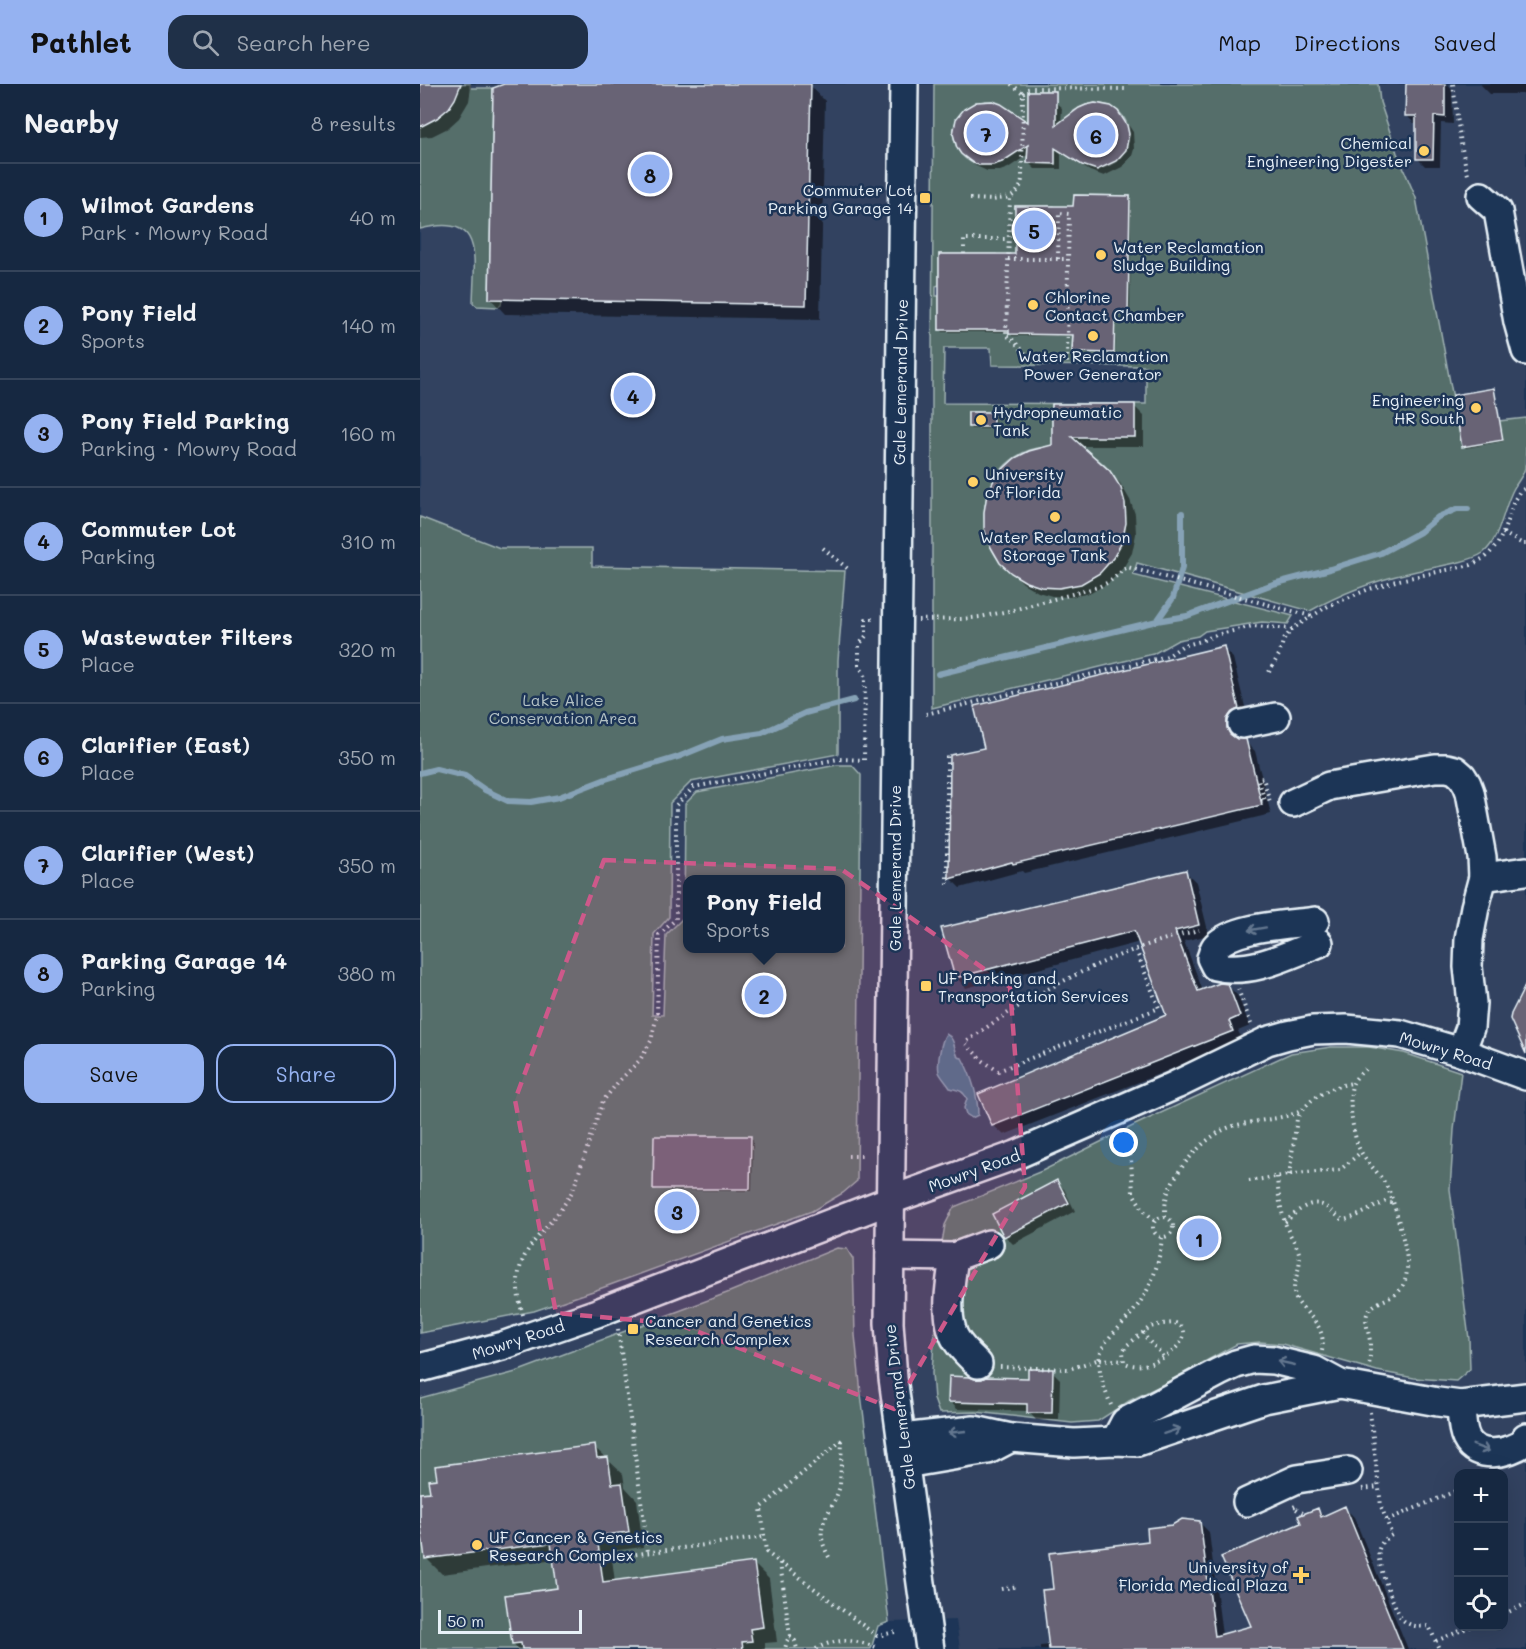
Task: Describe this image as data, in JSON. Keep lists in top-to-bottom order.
{
  "streets": {
    "street": ["Gale Lemerand Drive", "Mowry Road"]
  },
  "crossings": [
    ["Gale Lemerand Drive", "Mowry Road"]
  ],
  "parks": ["Lake Alice Conservation Area"],
  "places": {
    "other": [
      "Chemical Engineering Digester",
      "Water Reclamation Sludge Building",
      "Chlorine Contact Chamber",
      "Water Reclamation Power Generator",
      "Engineering HR South",
      "Hydropneumatic Tank",
      "University of Florida",
      "Water Reclamation Storage Tank",
      "UF Cancer & Genetics Research Complex"
    ],
    "transit": ["Commuter Lot Parking Garage 14", "UF Parking and Transportation Services", "Cancer and Genetics Research Complex"],
    "health": ["University of Florida Medical Plaza"]
  },
  "scale_bar": "50 m",
  "page": {
    "header": "Pathlet",
    "search": "Search here",
    "nav": ["Map", "Directions", "Saved"],
    "heading": ["Nearby", "8 results"],
    "pins": [
      "7",
      "6",
      "8",
      "5",
      "4",
      "2",
      "3",
      "1"
    ],
    "list": [
      {
        "mark": "1",
        "name": "Wilmot Gardens",
        "note": "Park · Mowry Road",
        "value": "40 m"
      },
      {
        "mark": "2",
        "name": "Pony Field",
        "note": "Sports",
        "value": "140 m"
      },
      {
        "mark": "3",
        "name": "Pony Field Parking",
        "note": "Parking · Mowry Road",
        "value": "160 m"
      },
      {
        "mark": "4",
        "name": "Commuter Lot",
        "note": "Parking",
        "value": "310 m"
      },
      {
        "mark": "5",
        "name": "Wastewater Filters",
        "note": "Place",
        "value": "320 m"
      },
      {
        "mark": "6",
        "name": "Clarifier (East)",
        "note": "Place",
        "value": "350 m"
      },
      {
        "mark": "7",
        "name": "Clarifier (West)",
        "note": "Place",
        "value": "350 m"
      },
      {
        "mark": "8",
        "name": "Parking Garage 14",
        "note": "Parking",
        "value": "380 m"
      }
    ],
    "popup": ["Pony Field", "Sports"],
    "buttons": ["Save", "Share"],
    "map_buttons": ["+", "−"],
    "scale": "50 m"
  }
}
